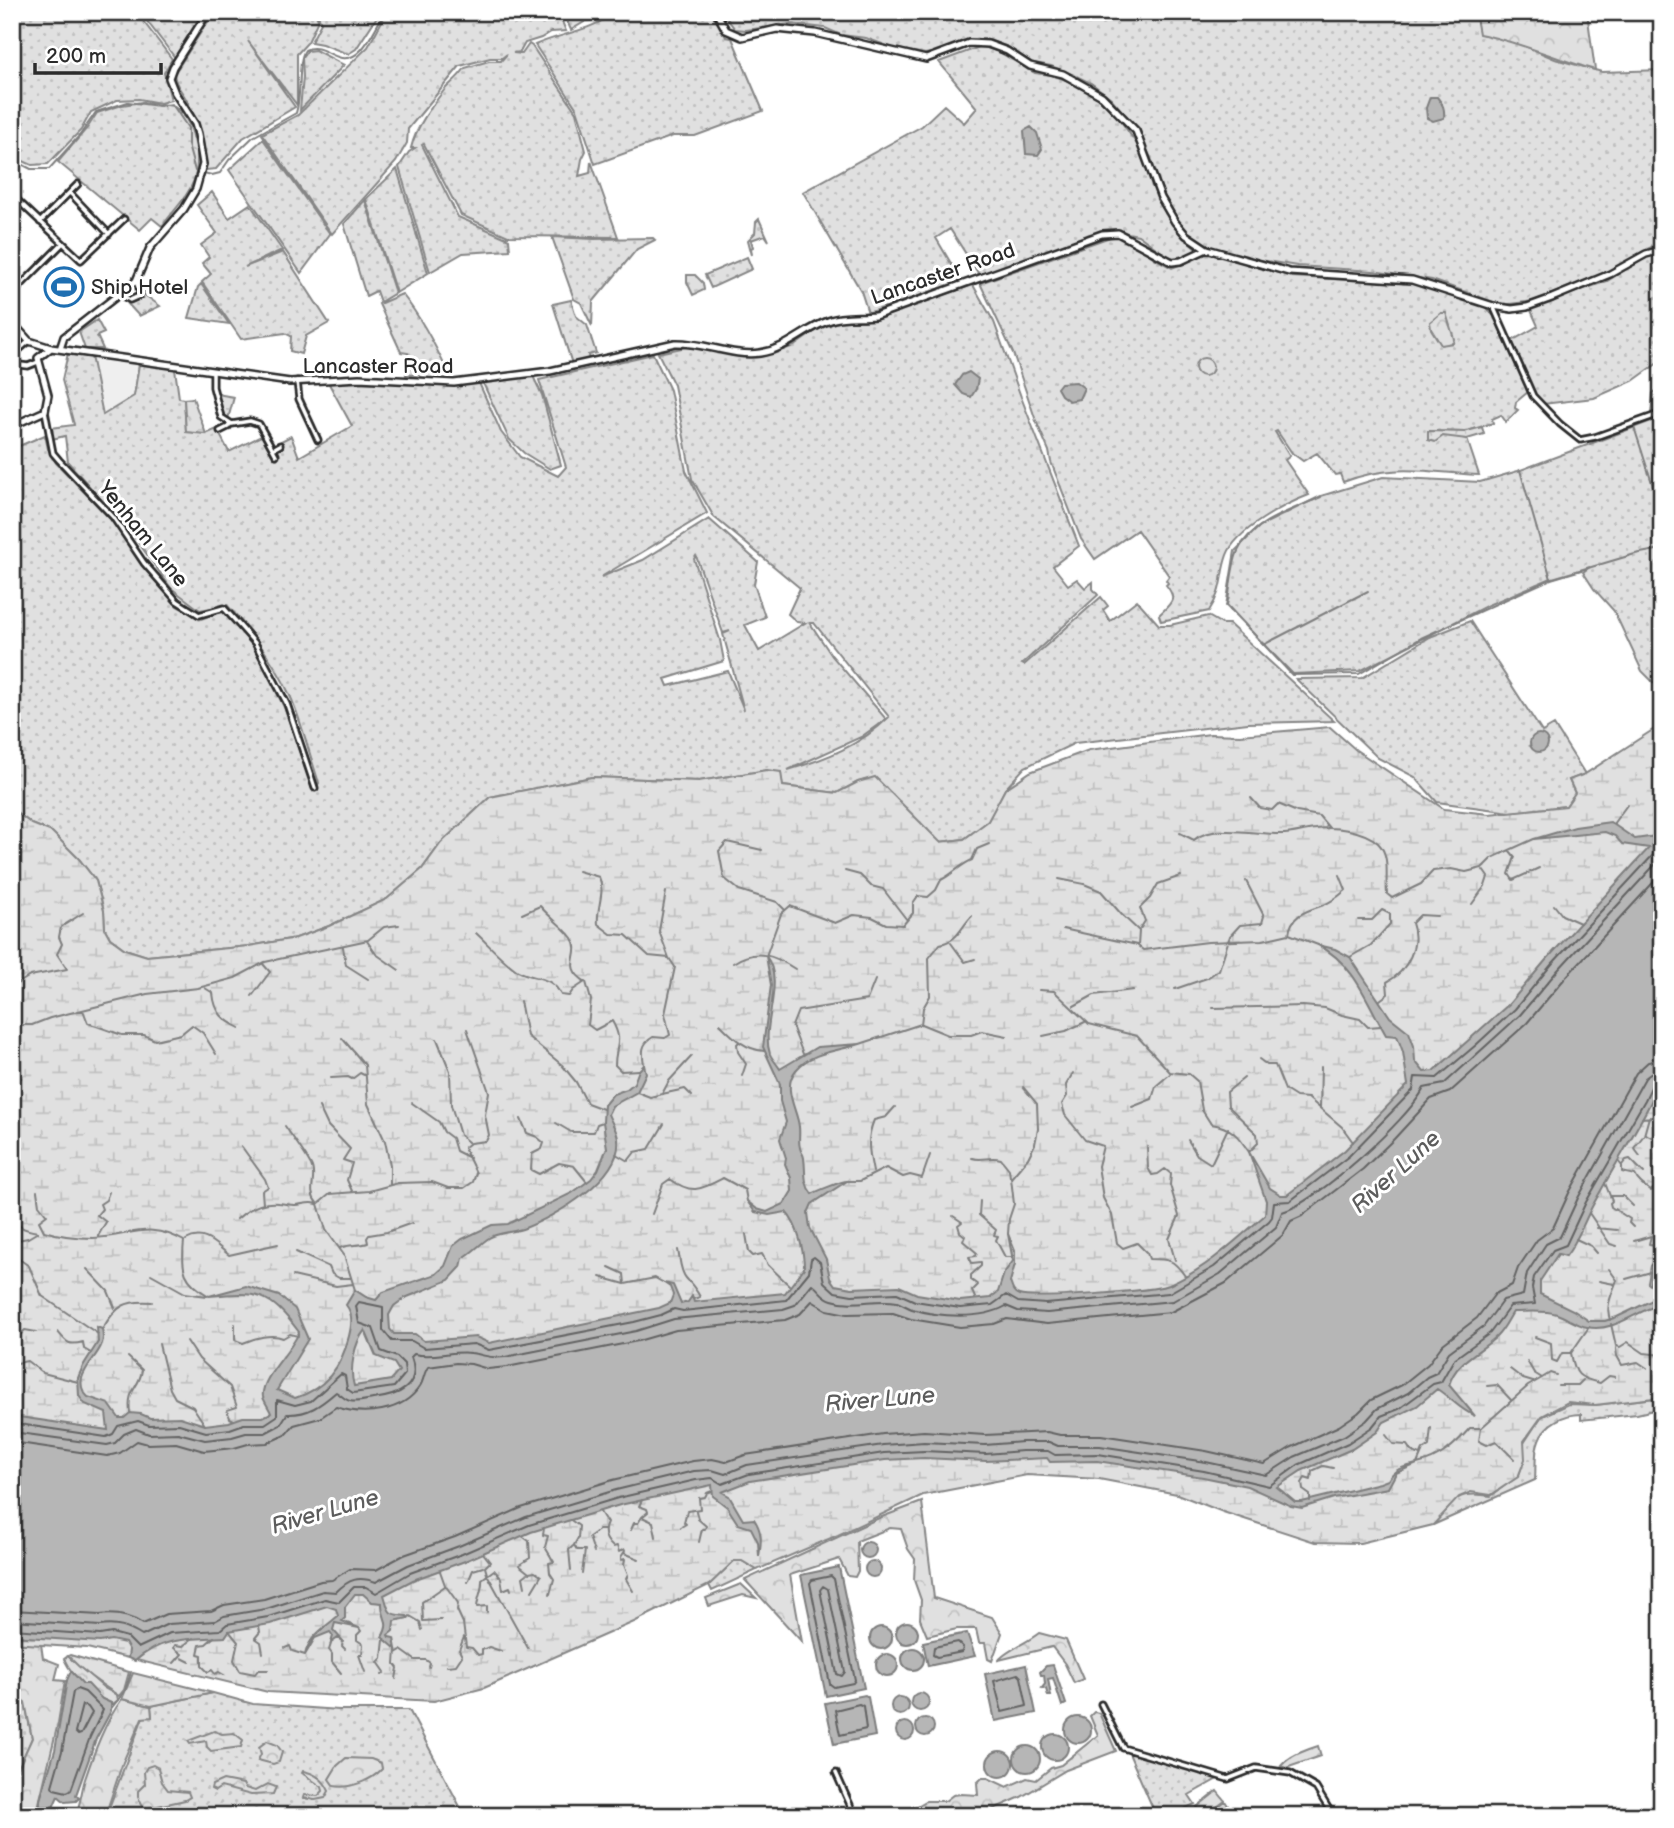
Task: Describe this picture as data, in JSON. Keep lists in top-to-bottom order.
{
  "streets": {
    "street": ["Lancaster Road", "Yenham Lane"]
  },
  "water": ["River Lune"],
  "places": {
    "sports": ["Ship Hotel"]
  },
  "scale_bar": "200 m"
}
